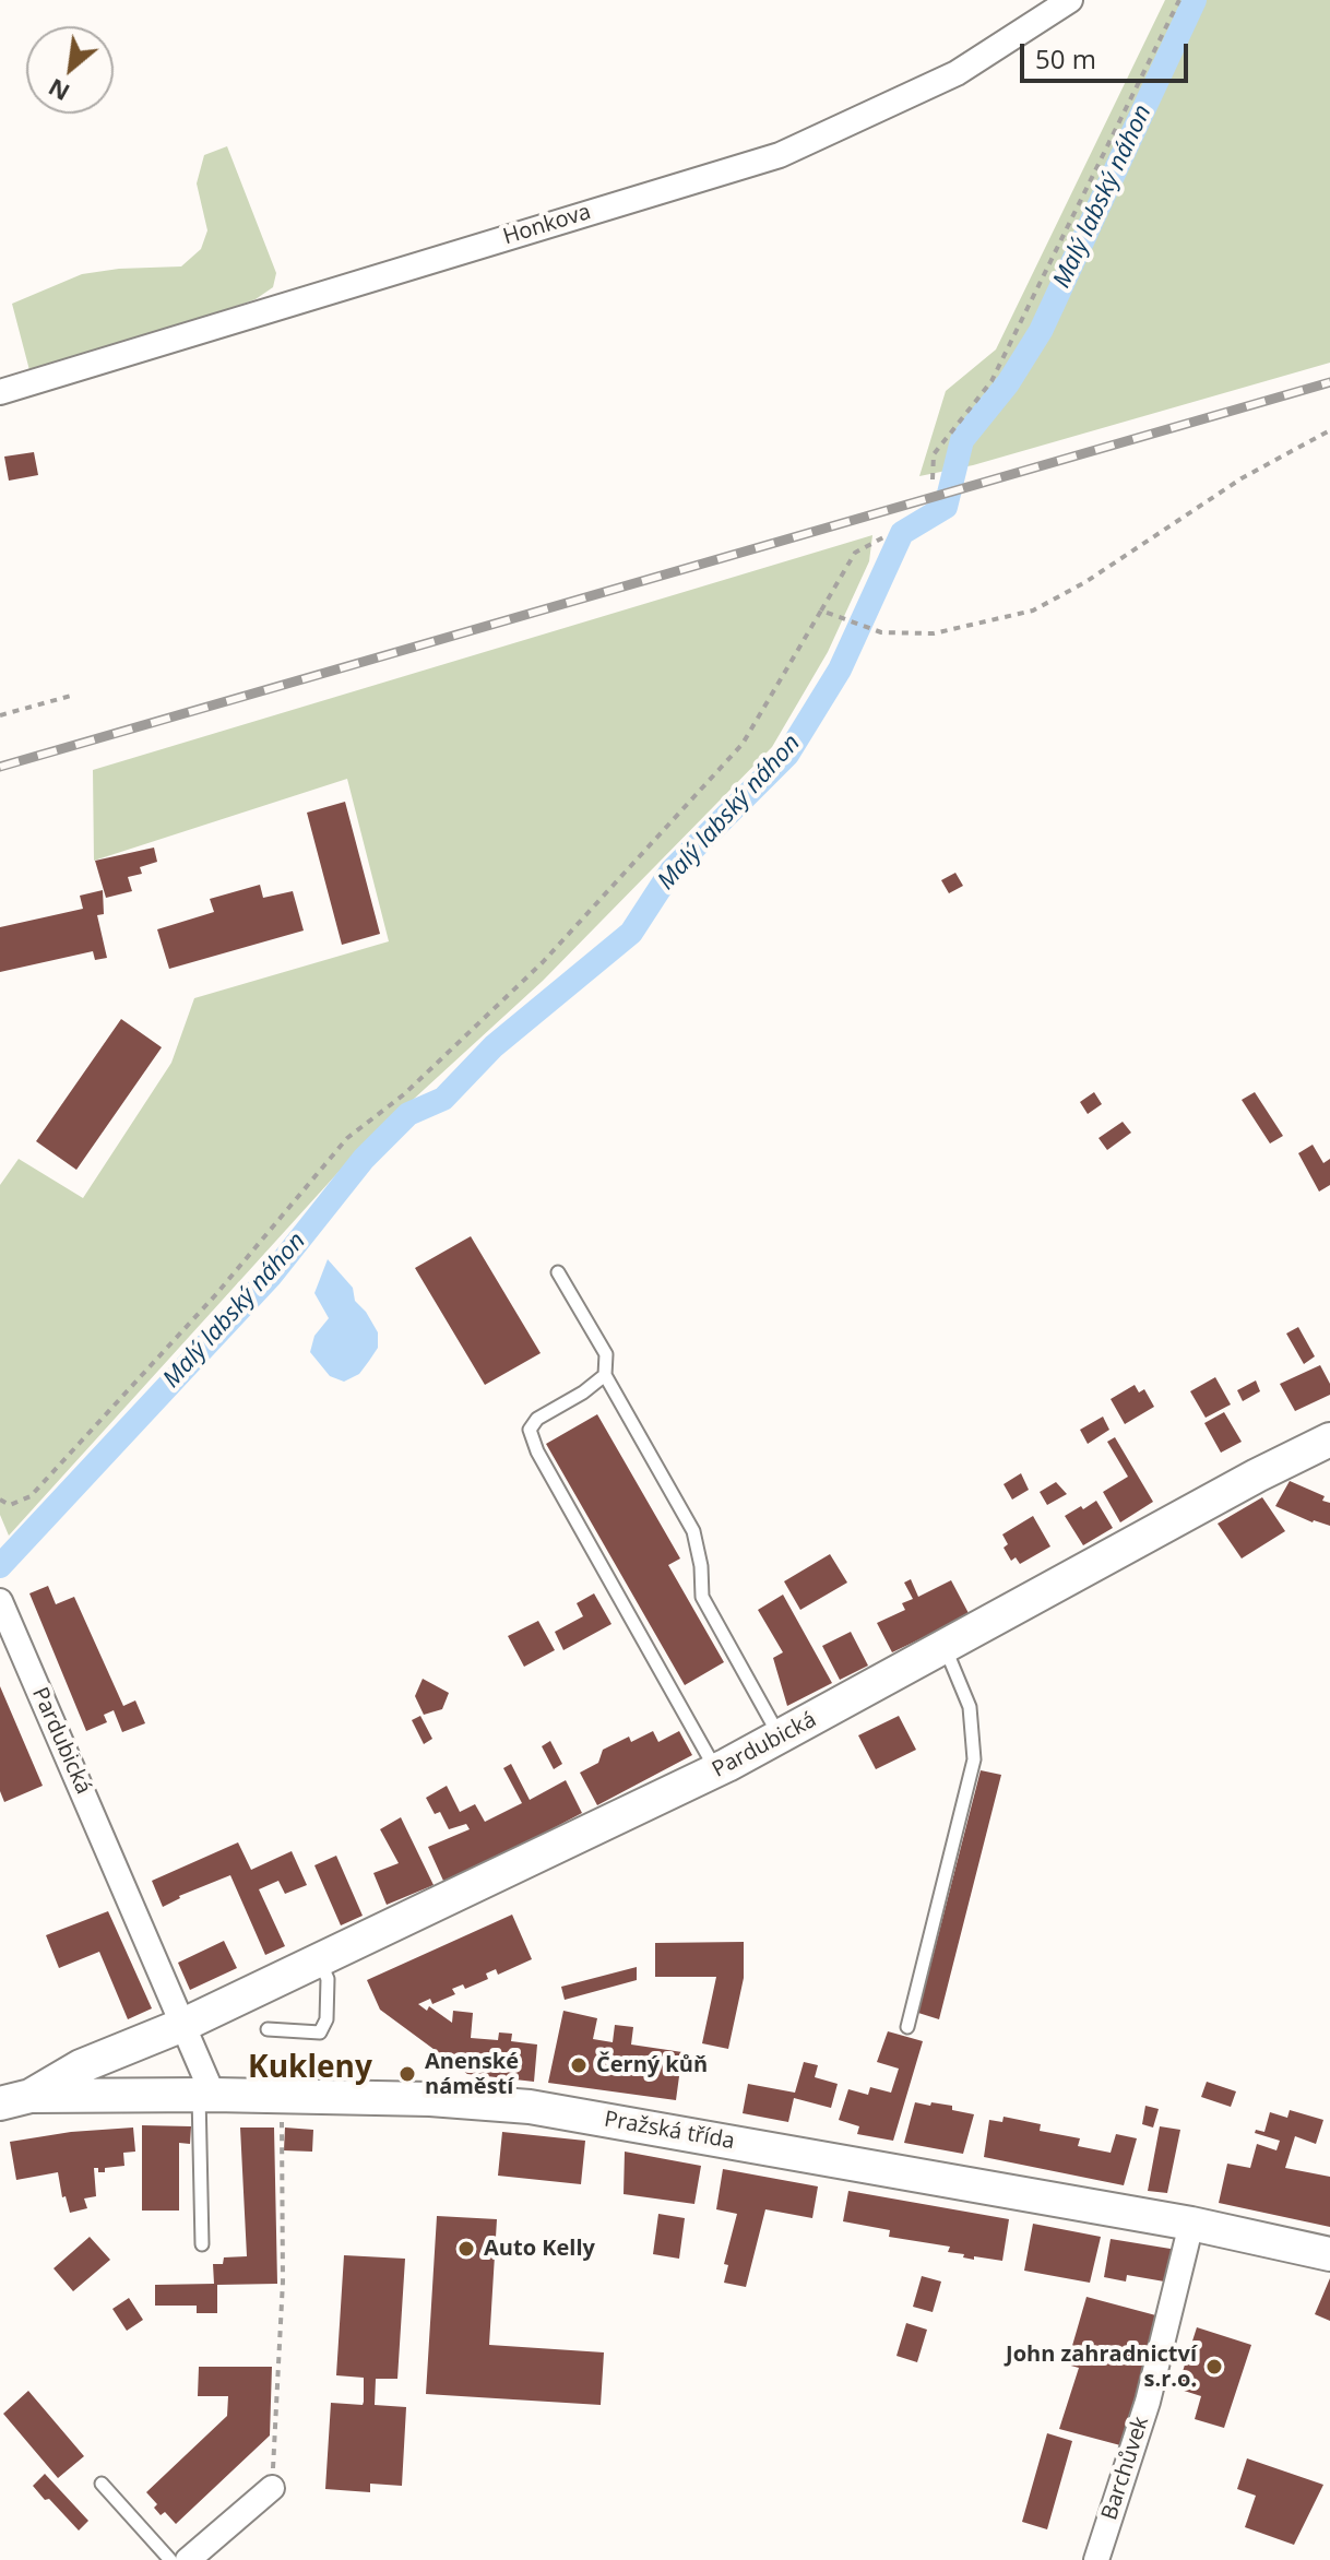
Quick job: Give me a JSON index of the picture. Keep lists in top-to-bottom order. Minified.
{"streets":{"street":["Honkova","Pardubická","Pražská třída","Barchůvek"]},"crossings":[["Pardubická","Pražská třída"],["Pražská třída","Barchůvek"]],"districts":["Kukleny"],"water":["Malý labský náhon"],"places":["Černý kůň","Anenské náměstí","Auto Kelly","John zahradnictví s.r.o."],"scale_bar":"50 m","north":"bottom left"}
